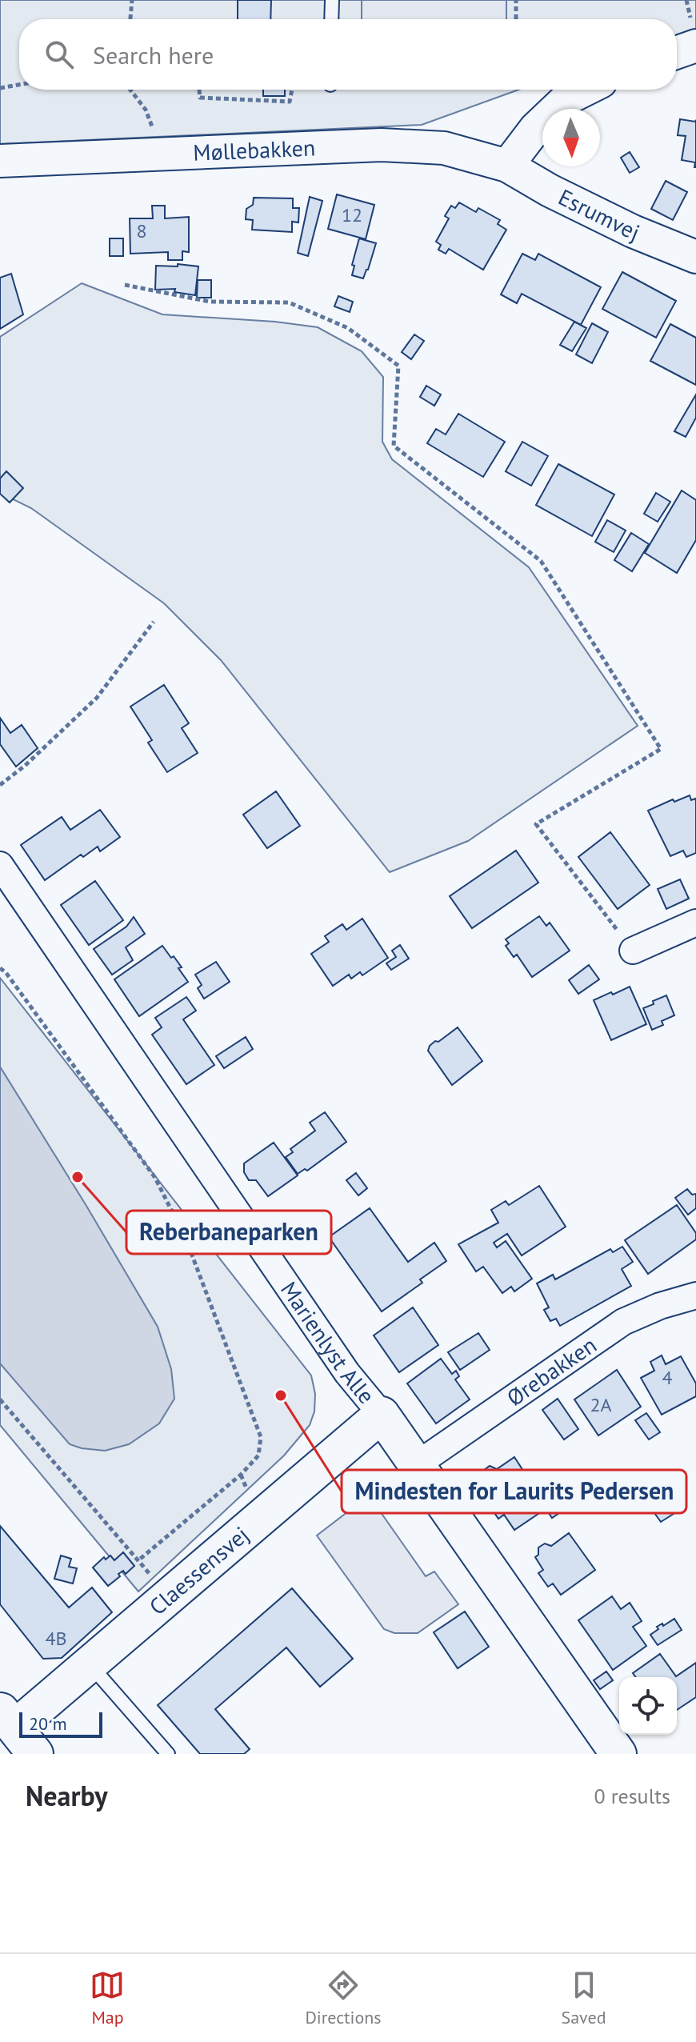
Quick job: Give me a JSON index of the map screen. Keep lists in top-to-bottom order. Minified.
{"streets":{"main road":["Marienlyst Alle","Claessensvej"],"street":["Møllebakken","Esrumvej","Ørebakken"]},"crossings":[["Møllebakken","Esrumvej"],["Marienlyst Alle","Ørebakken"],["Marienlyst Alle","Claessensvej"]],"places":["Reberbaneparken","Mindesten for Laurits Pedersen"],"house_numbers":["12","8","4","2A","4B"],"scale_bar":"20 m","north":"bottom","page":{"search":"Search here","scale":"20 m","heading":["Nearby","0 results"],"nav":["Map","Directions","Saved"]}}
